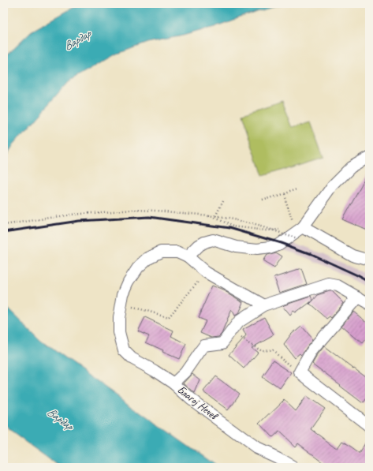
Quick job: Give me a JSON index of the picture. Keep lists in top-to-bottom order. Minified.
{"streets":{"street":["Благој Нечев"]},"water":["Вардар"]}
